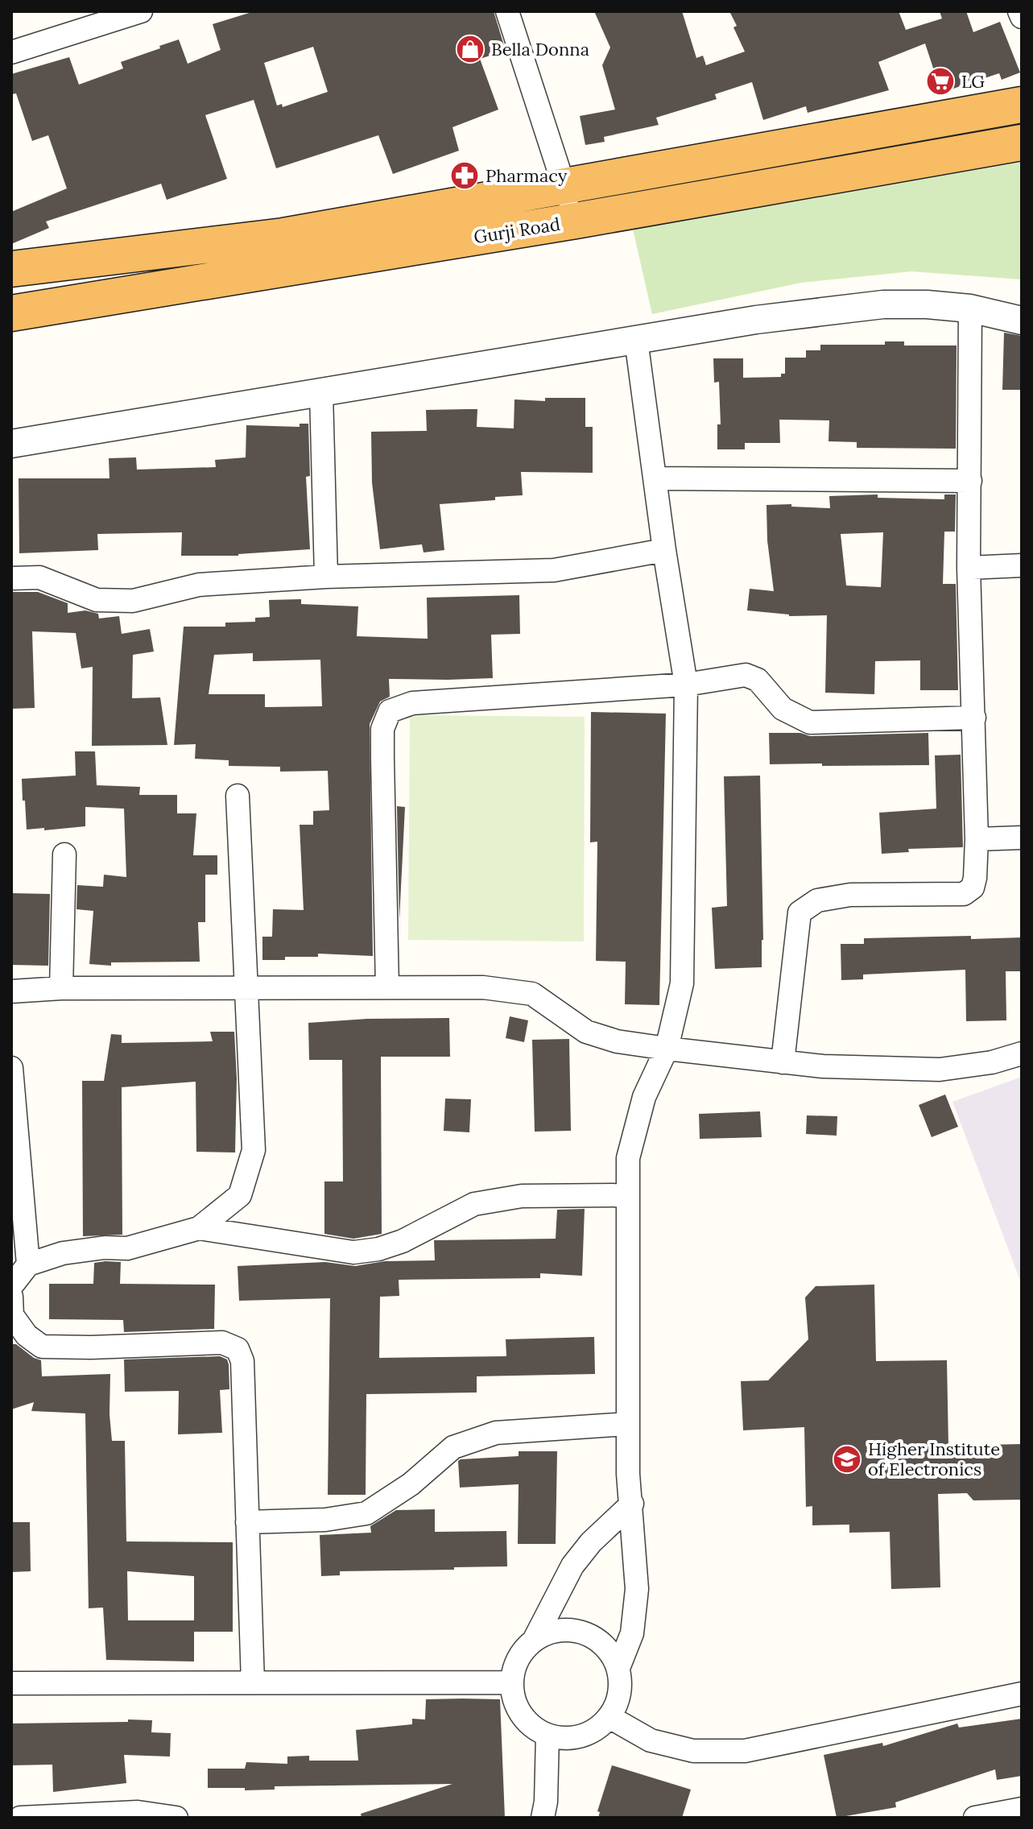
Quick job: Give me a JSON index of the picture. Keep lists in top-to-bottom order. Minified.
{"streets":{"highway":["Gurji Road"]},"places":{"shop":["Bella Donna"],"supermarket":["LG"],"pharmacy":["Pharmacy"],"school or university":["Higher Institute of Electronics"]}}
